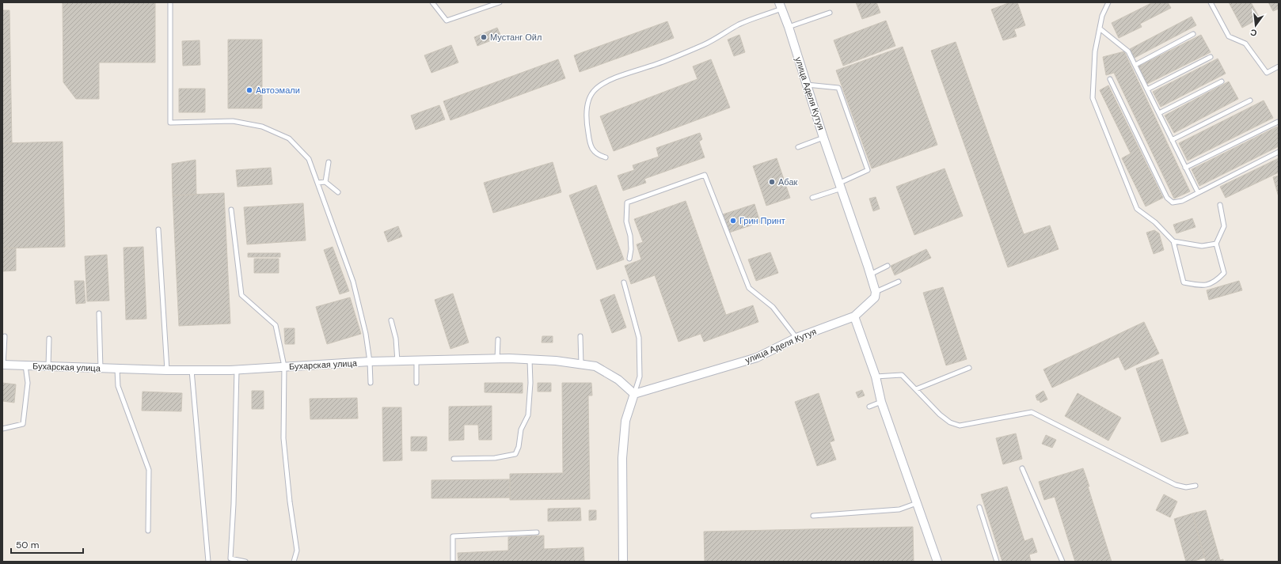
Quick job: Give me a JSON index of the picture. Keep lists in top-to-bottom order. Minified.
{"streets":{"street":["улица Аделя Кутуя","Бухарская улица"]},"crossings":[["улица Аделя Кутуя","Бухарская улица"]],"places":["Мустанг Ойл","Автоэмали","Абак","Грин Принт"],"scale_bar":"50 m","north":"bottom"}
